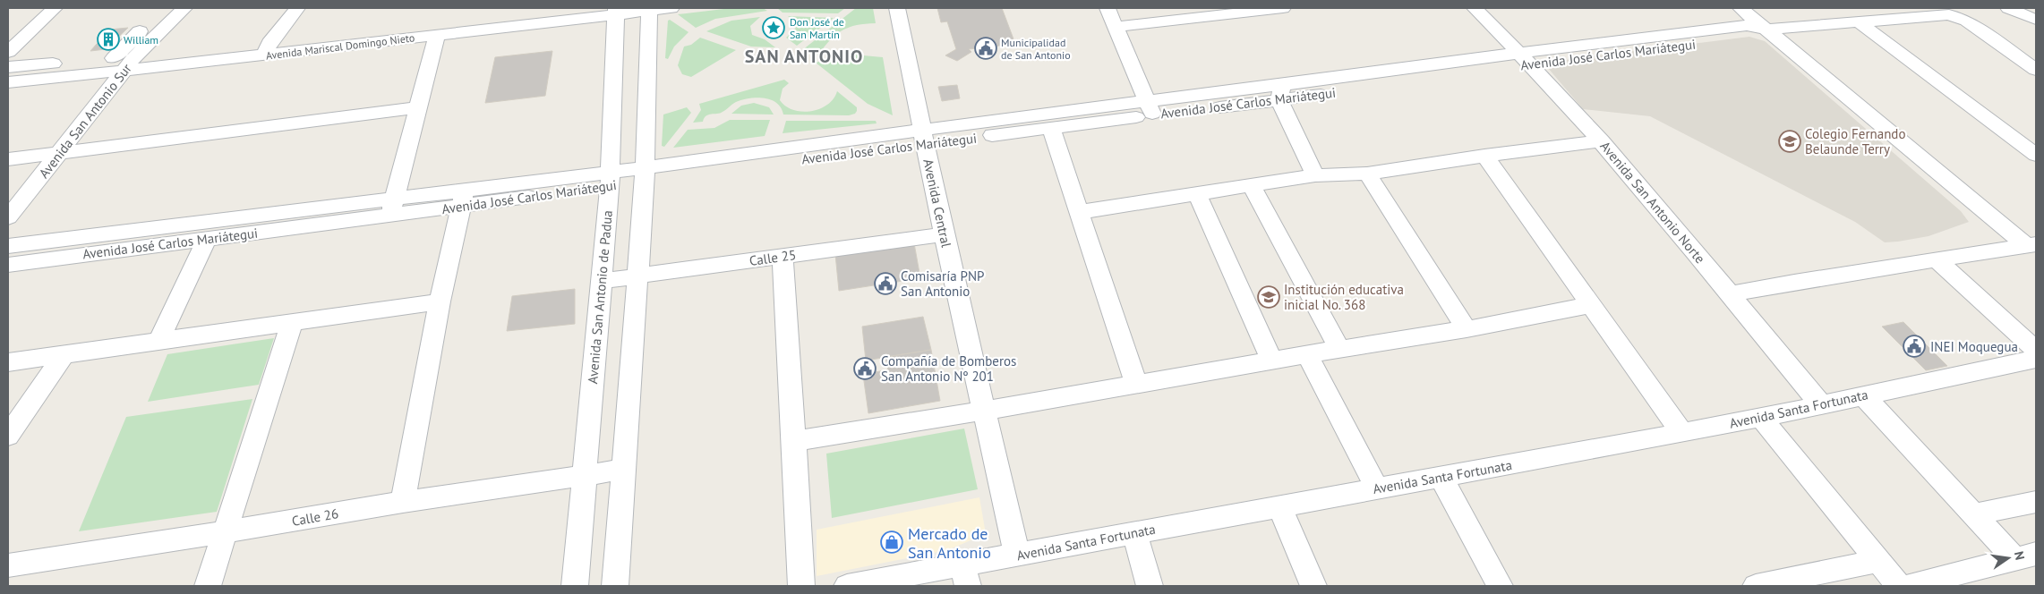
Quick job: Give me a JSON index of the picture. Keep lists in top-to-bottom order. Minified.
{"streets":{"street":["Avenida Mariscal Domingo Nieto","Avenida José Carlos Mariátegui","Avenida San Antonio Sur","Avenida San Antonio Norte","Avenida Central","Calle 25","Avenida San Antonio de Padua","Avenida Santa Fortunata","Calle 26"]},"crossings":[["Avenida Mariscal Domingo Nieto","Avenida San Antonio Sur"],["Avenida Mariscal Domingo Nieto","Avenida San Antonio de Padua"],["Avenida José Carlos Mariátegui","Avenida San Antonio Norte"],["Avenida José Carlos Mariátegui","Avenida Central"],["Avenida José Carlos Mariátegui","Avenida San Antonio de Padua"],["Avenida San Antonio Norte","Avenida Santa Fortunata"],["Avenida Central","Calle 25"],["Avenida Central","Avenida Santa Fortunata"],["Calle 25","Avenida San Antonio de Padua"],["Avenida San Antonio de Padua","Calle 26"]],"districts":["SAN ANTONIO"],"places":{"place":["Don José de San Martín"],"building":["William"],"public building":["Municipalidad de San Antonio","Comisaría PNP San Antonio","INEI Moquegua","Compañía de Bomberos San Antonio Nº 201"],"school or university":["Colegio Fernando Belaunde Terry","Institución educativa inicial No. 368"],"shop":["Mercado de San Antonio"]},"north":"right"}
